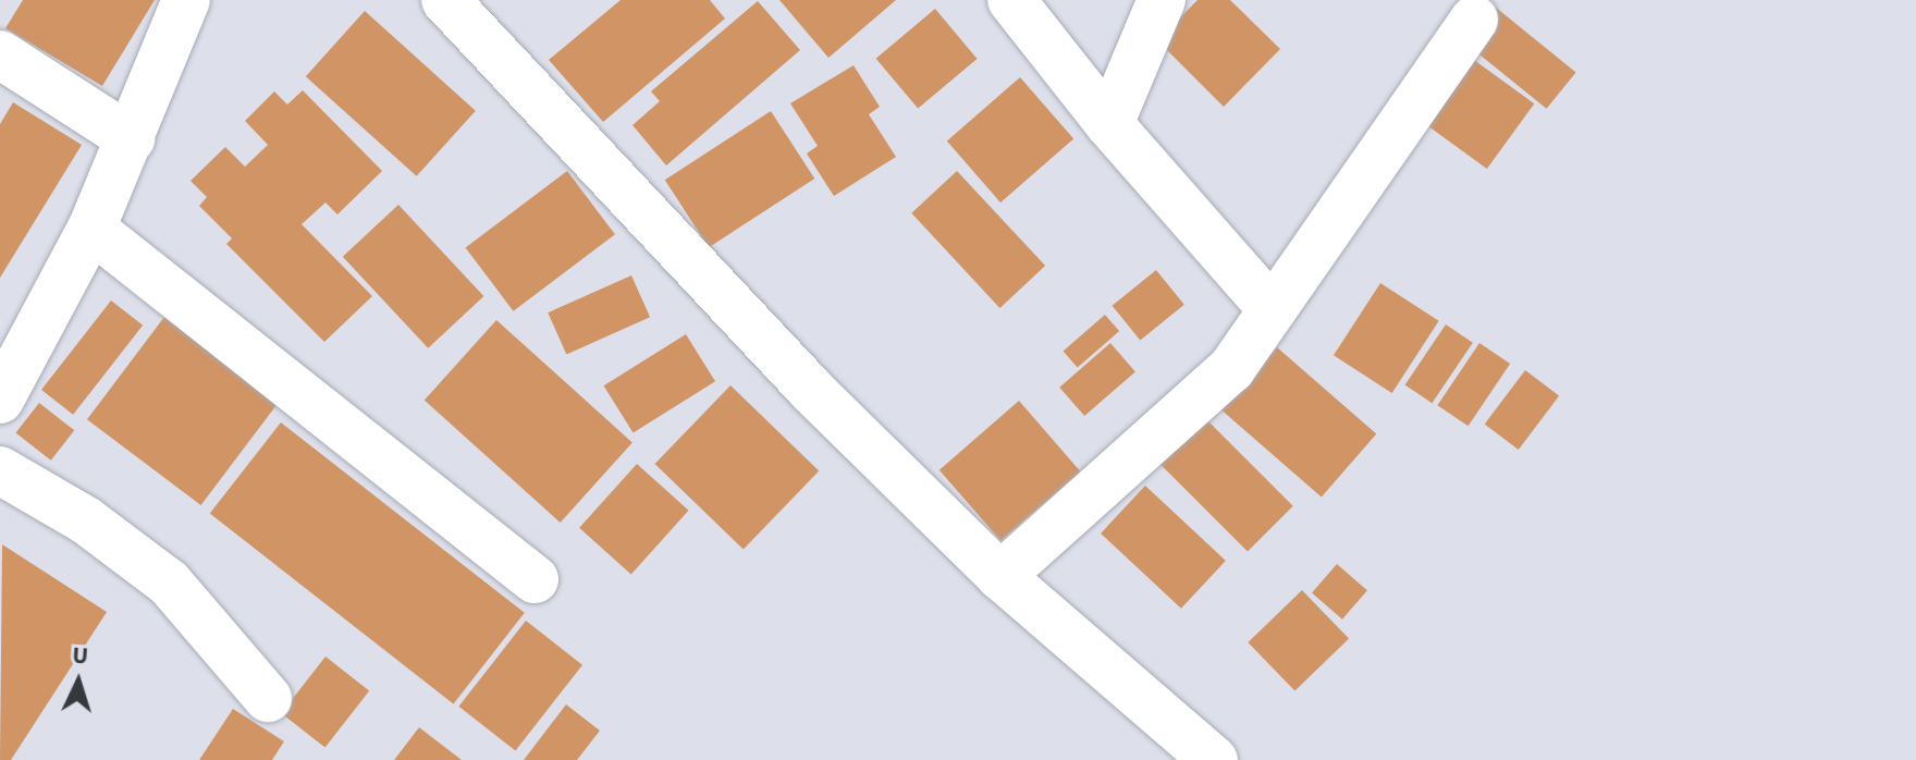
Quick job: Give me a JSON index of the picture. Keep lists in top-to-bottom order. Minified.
{"north":"top"}
